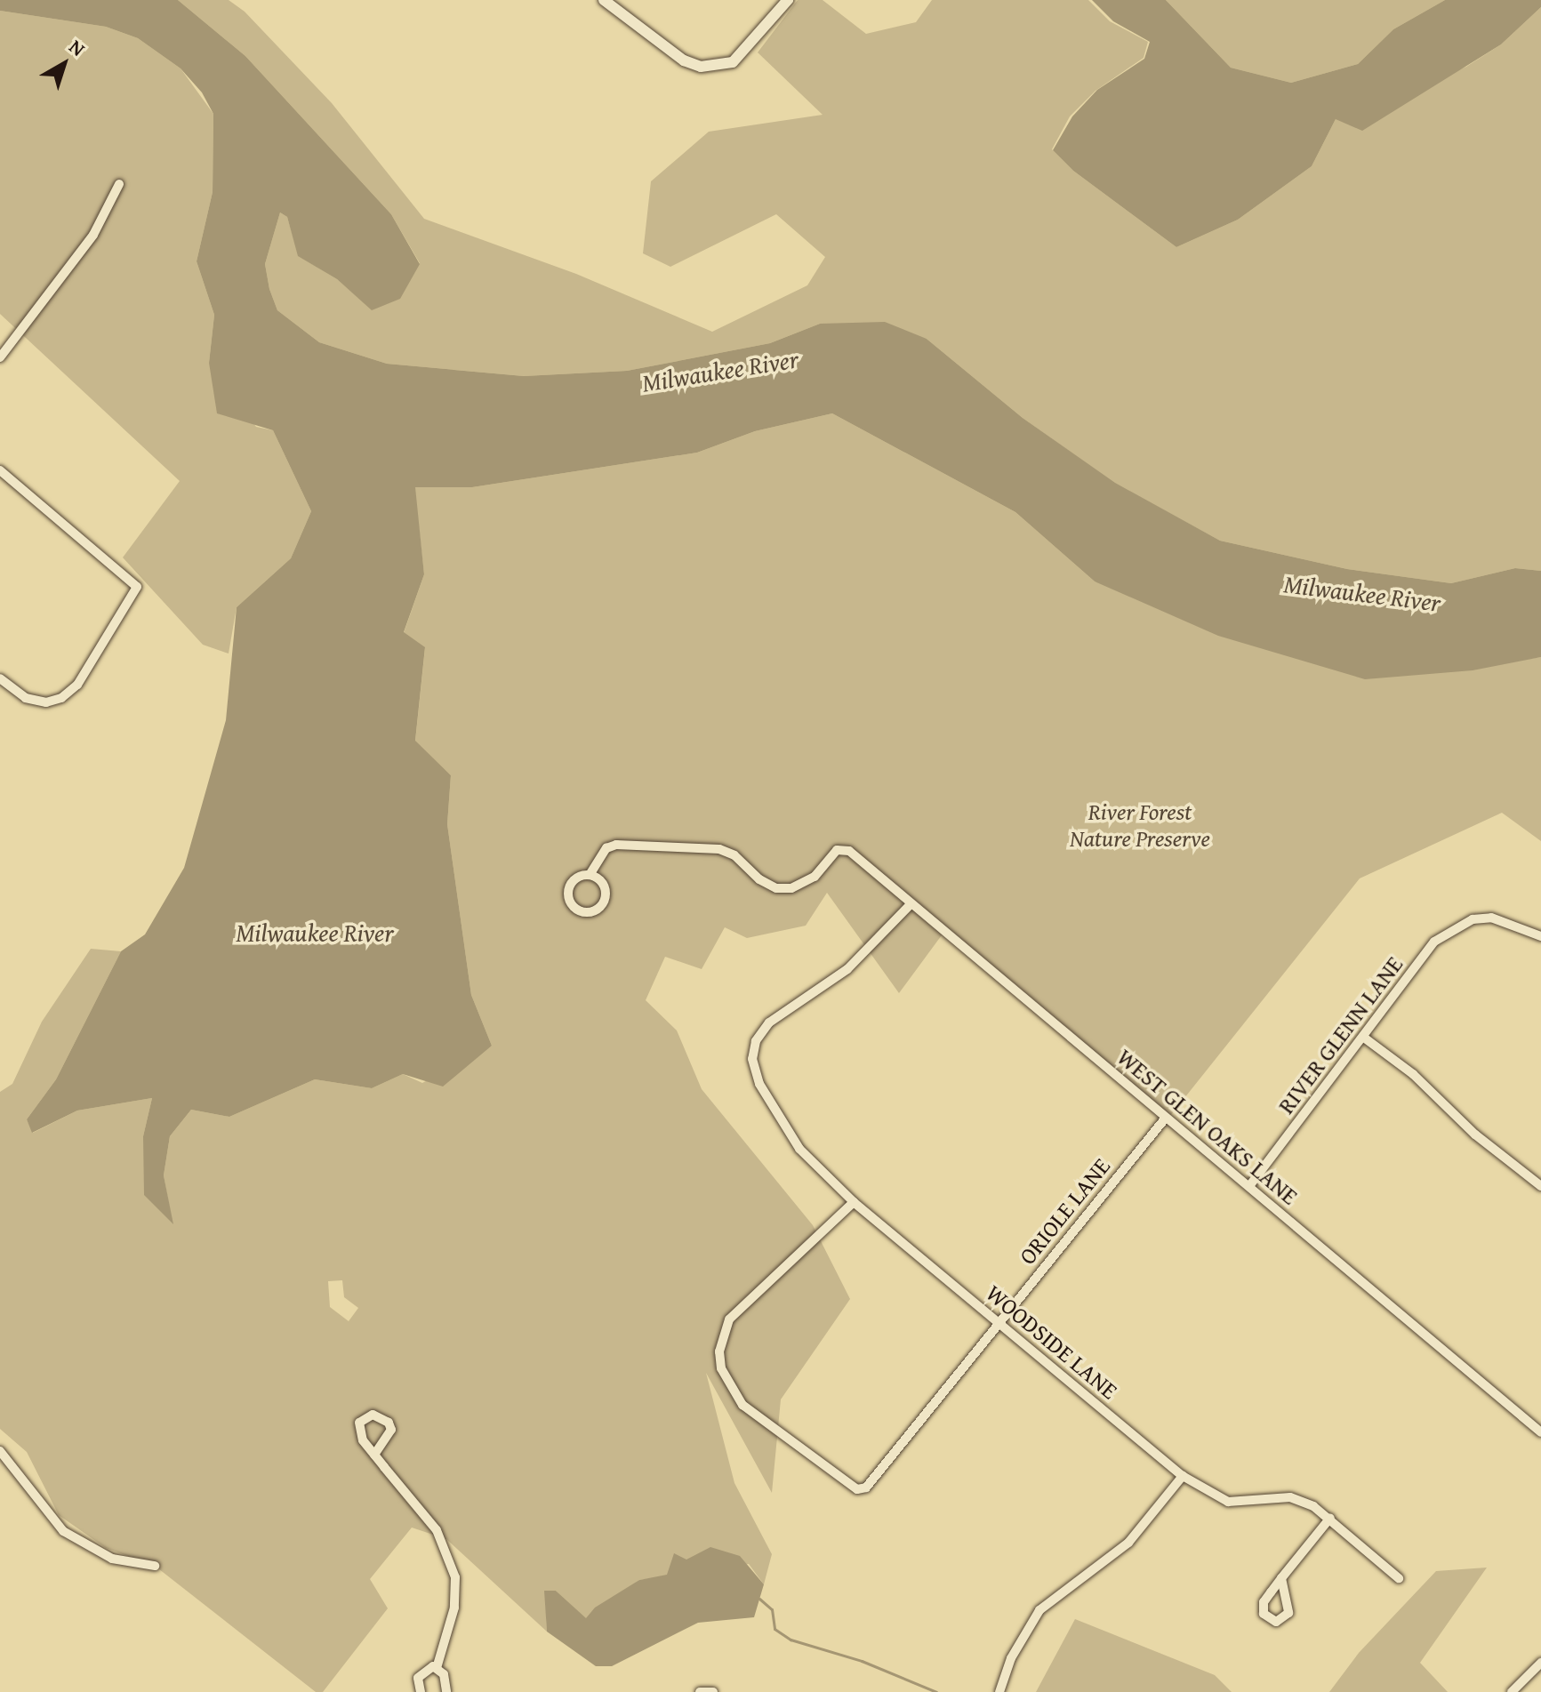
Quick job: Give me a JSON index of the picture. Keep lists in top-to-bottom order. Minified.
{"streets":{"street":["RIVER GLENN LANE","WEST GLEN OAKS LANE","ORIOLE LANE","WOODSIDE LANE"]},"crossings":[["RIVER GLENN LANE","WEST GLEN OAKS LANE"],["WEST GLEN OAKS LANE","ORIOLE LANE"],["WEST GLEN OAKS LANE","WOODSIDE LANE"],["ORIOLE LANE","WOODSIDE LANE"]],"water":["Milwaukee River"],"parks":["River Forest Nature Preserve"],"north":"top right"}
